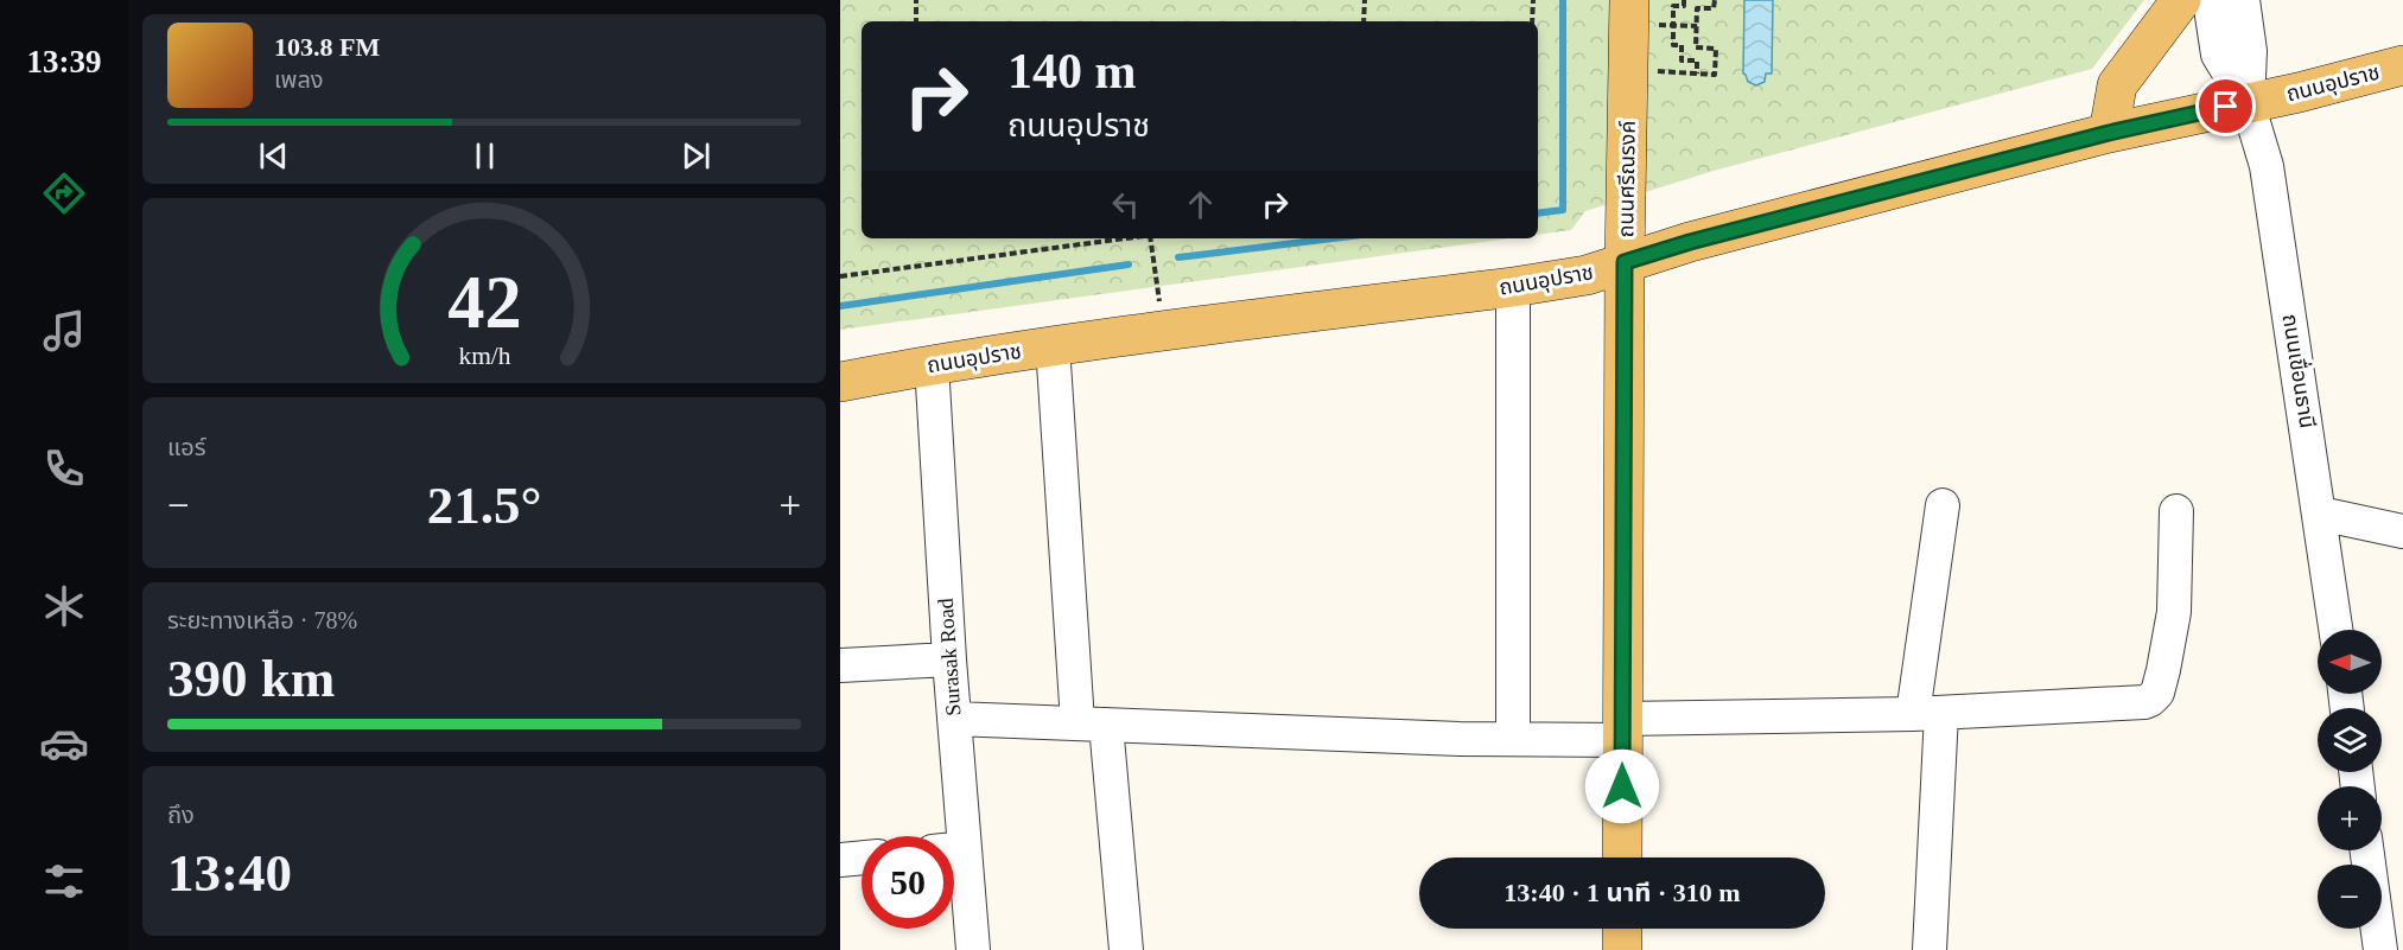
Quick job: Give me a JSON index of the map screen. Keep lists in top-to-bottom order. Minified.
{"streets":{"main road":["ถนนอุปราช","ถนนศรีณรงค์"],"street":["ถนนเขื่อนธานี","Surasak Road"]},"crossings":[["ถนนอุปราช","ถนนศรีณรงค์"],["ถนนอุปราช","ถนนเขื่อนธานี"],["ถนนอุปราช","Surasak Road"]],"north":"left","page":{"tabs":"13:39","turn":["140 m","ถนนอุปราช"],"song":["103.8 FM","เพลง"],"tile":["แอร์",["ระยะทางเหลือ · 78%","390 km"],["ถึง","13:40"]],"heat":["−","21.5°","+"],"map_buttons":["+","−"],"limit":"50","trip":"13:40 · 1 นาที · 310 m","gauge":["42","km/h"]}}
